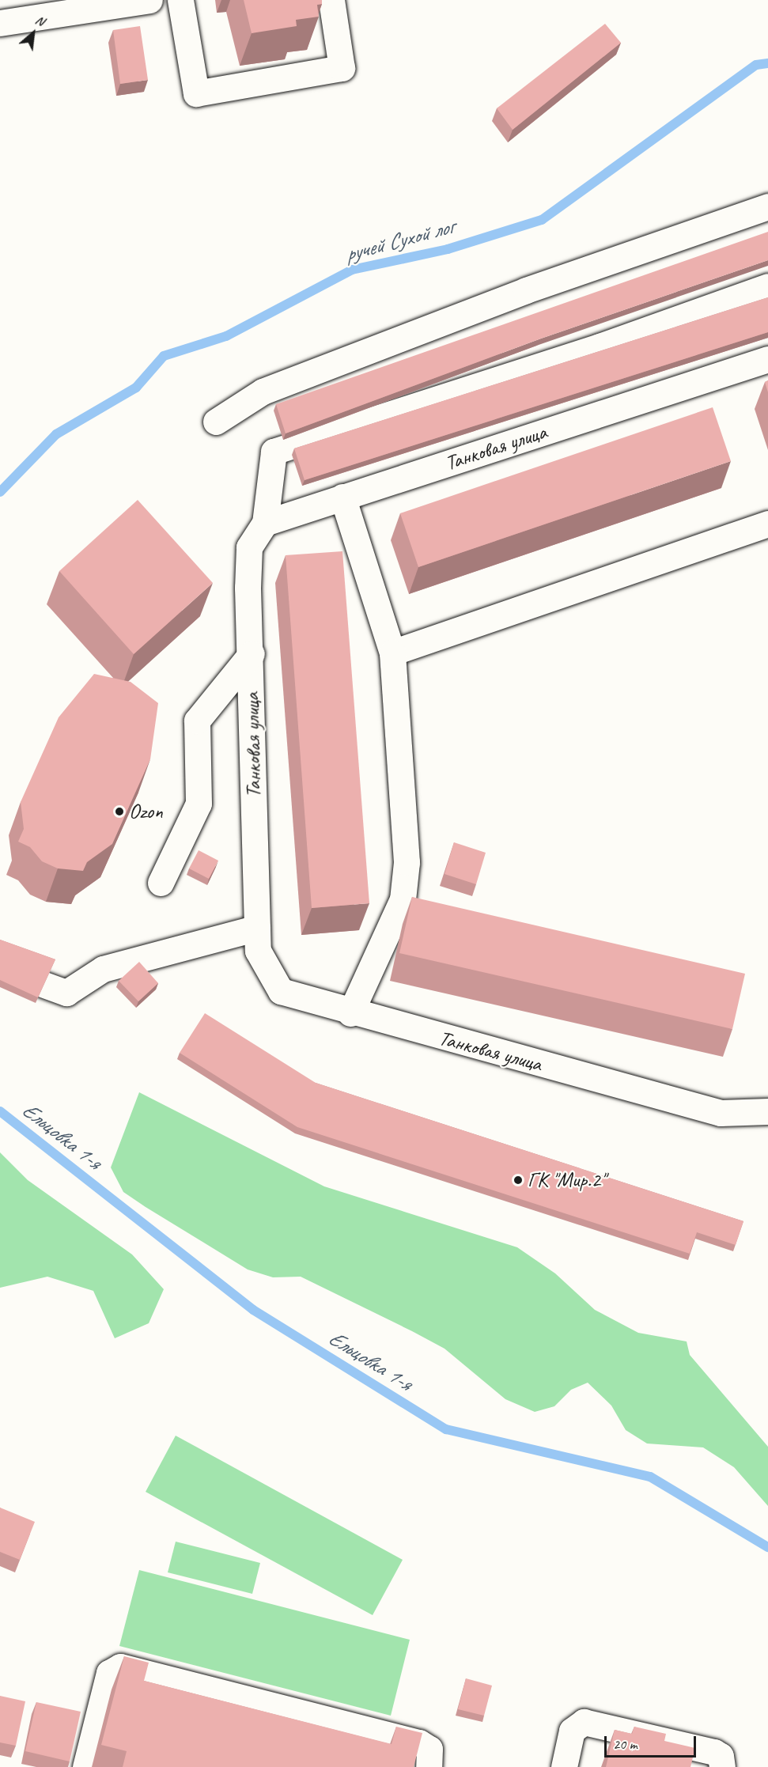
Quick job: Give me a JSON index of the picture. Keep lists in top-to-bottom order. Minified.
{"streets":{"street":["Танковая улица"]},"water":["ручей Сухой лог","Ельцовка 1-я"],"places":["Ozon","ГК \"Мир.2\""],"scale_bar":"20 m","north":"top right"}
